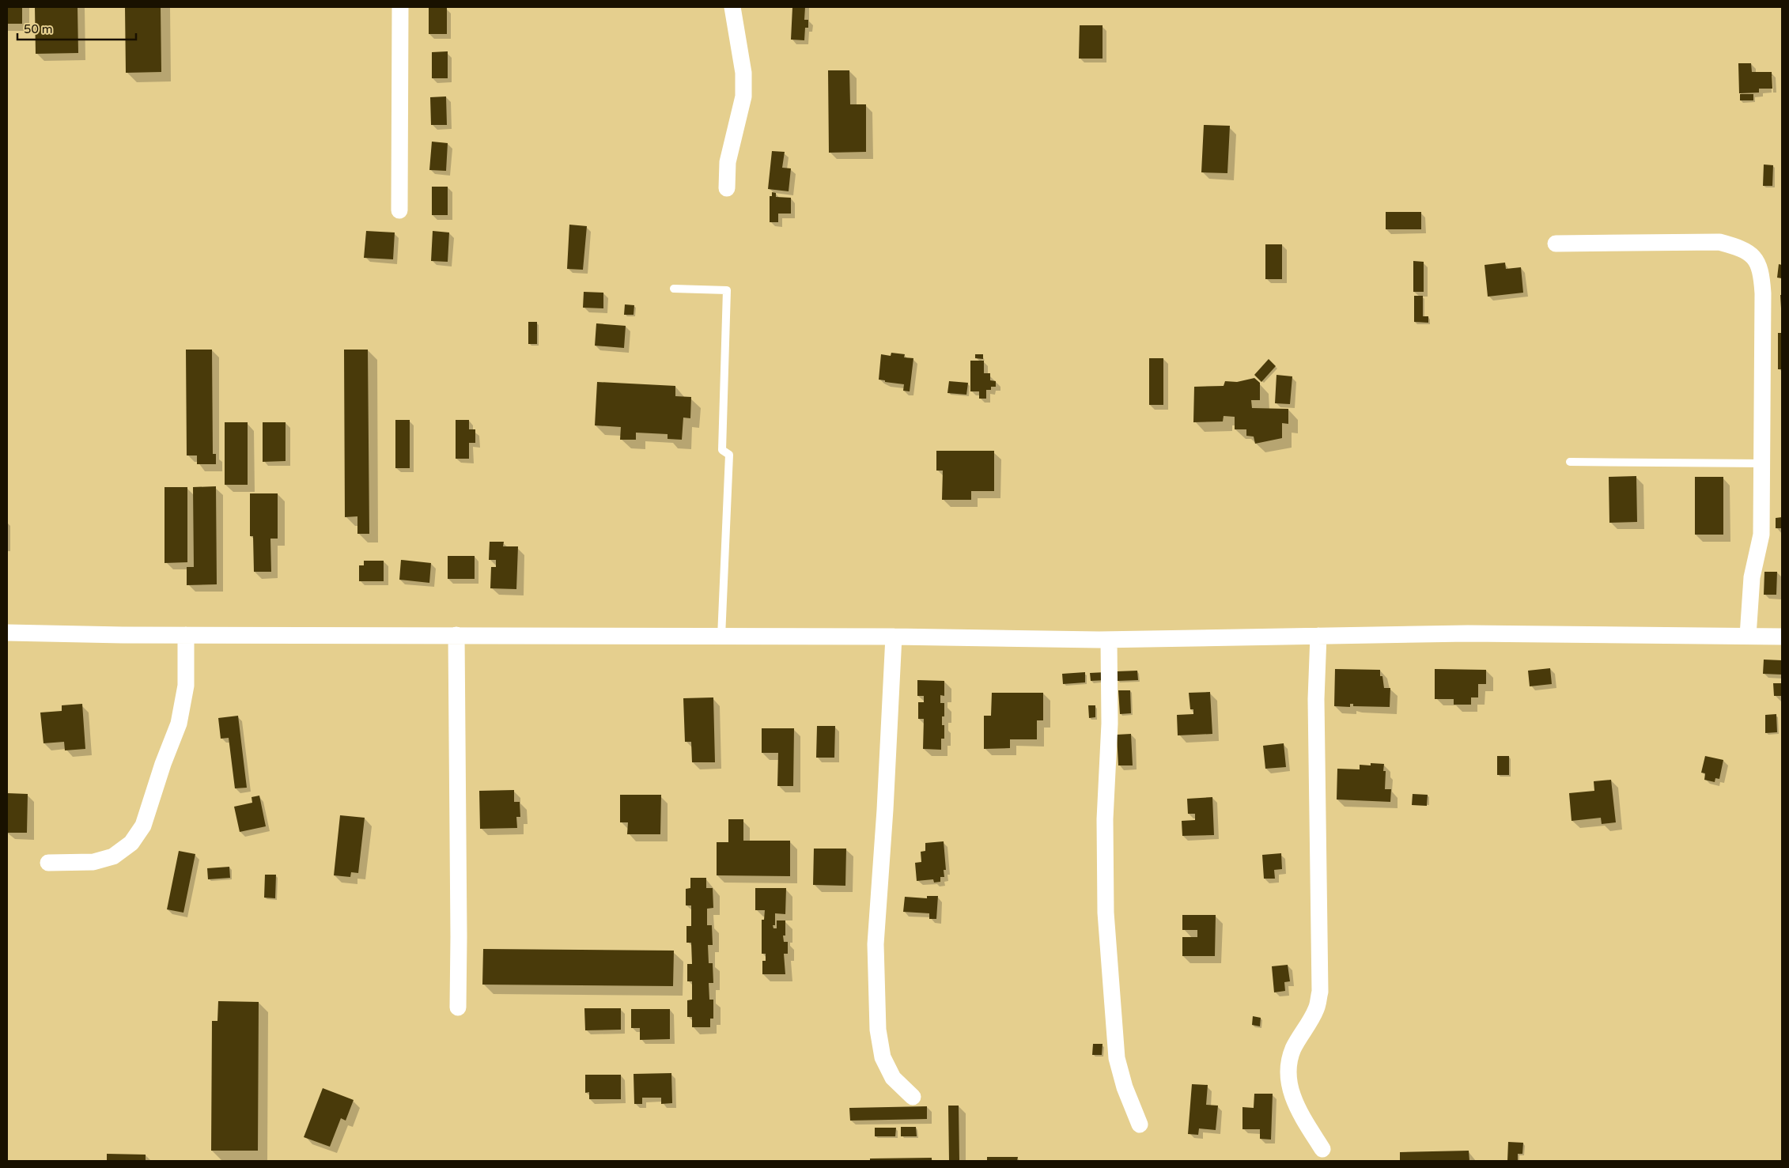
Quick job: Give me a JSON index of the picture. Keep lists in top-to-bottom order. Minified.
{"scale_bar":"50 m"}
